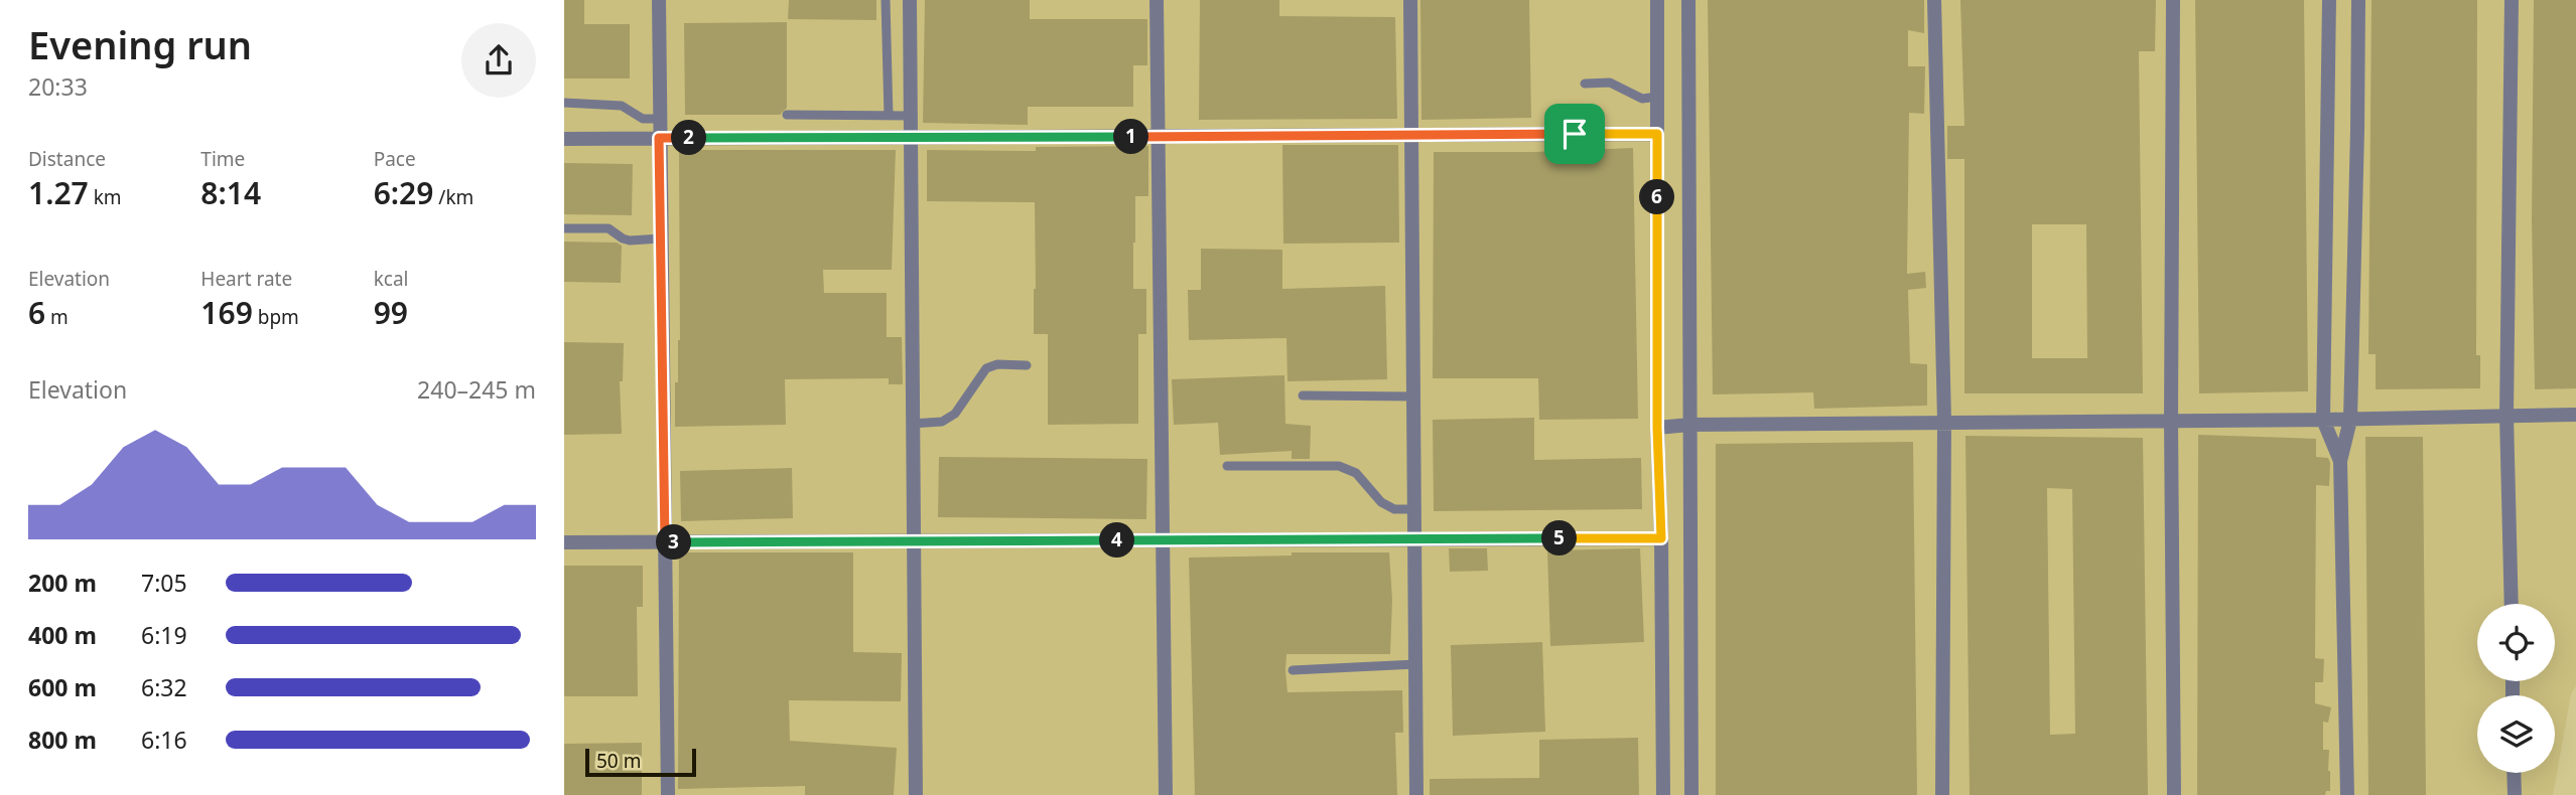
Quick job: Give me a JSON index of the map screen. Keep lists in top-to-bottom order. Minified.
{"scale_bar":"50 m","page":{"heading":["Evening run","20:33"],"pins":["1","2","6","5","4","3"],"stats":[["Distance","1.27 km"],["Time","8:14"],["Pace","6:29 /km"],["Elevation","6 m"],["Heart rate","169 bpm"],["kcal","99"]],"chart":["Elevation","240–245 m"],"list":[{"name":"200 m","note":"7:05"},{"name":"400 m","note":"6:19"},{"name":"600 m","note":"6:32"},{"name":"800 m","note":"6:16"}],"scale":"50 m"}}
